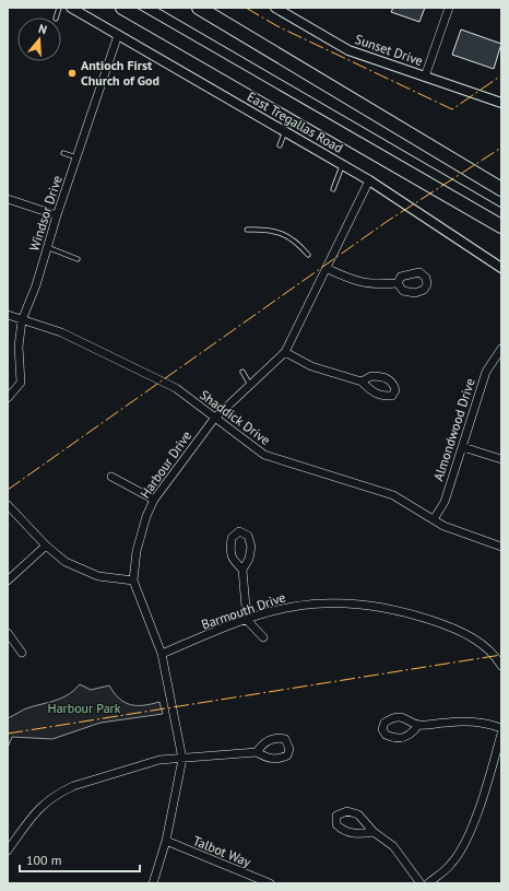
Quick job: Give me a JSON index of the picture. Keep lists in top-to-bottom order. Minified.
{"streets":{"street":["Sunset Drive","East Tregallas Road","Windsor Drive","Shaddick Drive","Almondwood Drive","Harbour Drive","Barmouth Drive","Talbot Way"]},"crossings":[["East Tregallas Road","Windsor Drive"],["East Tregallas Road","Harbour Drive"],["Windsor Drive","Shaddick Drive"],["Shaddick Drive","Almondwood Drive"],["Shaddick Drive","Harbour Drive"],["Harbour Drive","Barmouth Drive"],["Harbour Drive","Talbot Way"]],"parks":["Harbour Park"],"places":["Antioch First Church of God"],"scale_bar":"100 m","north":"top"}
